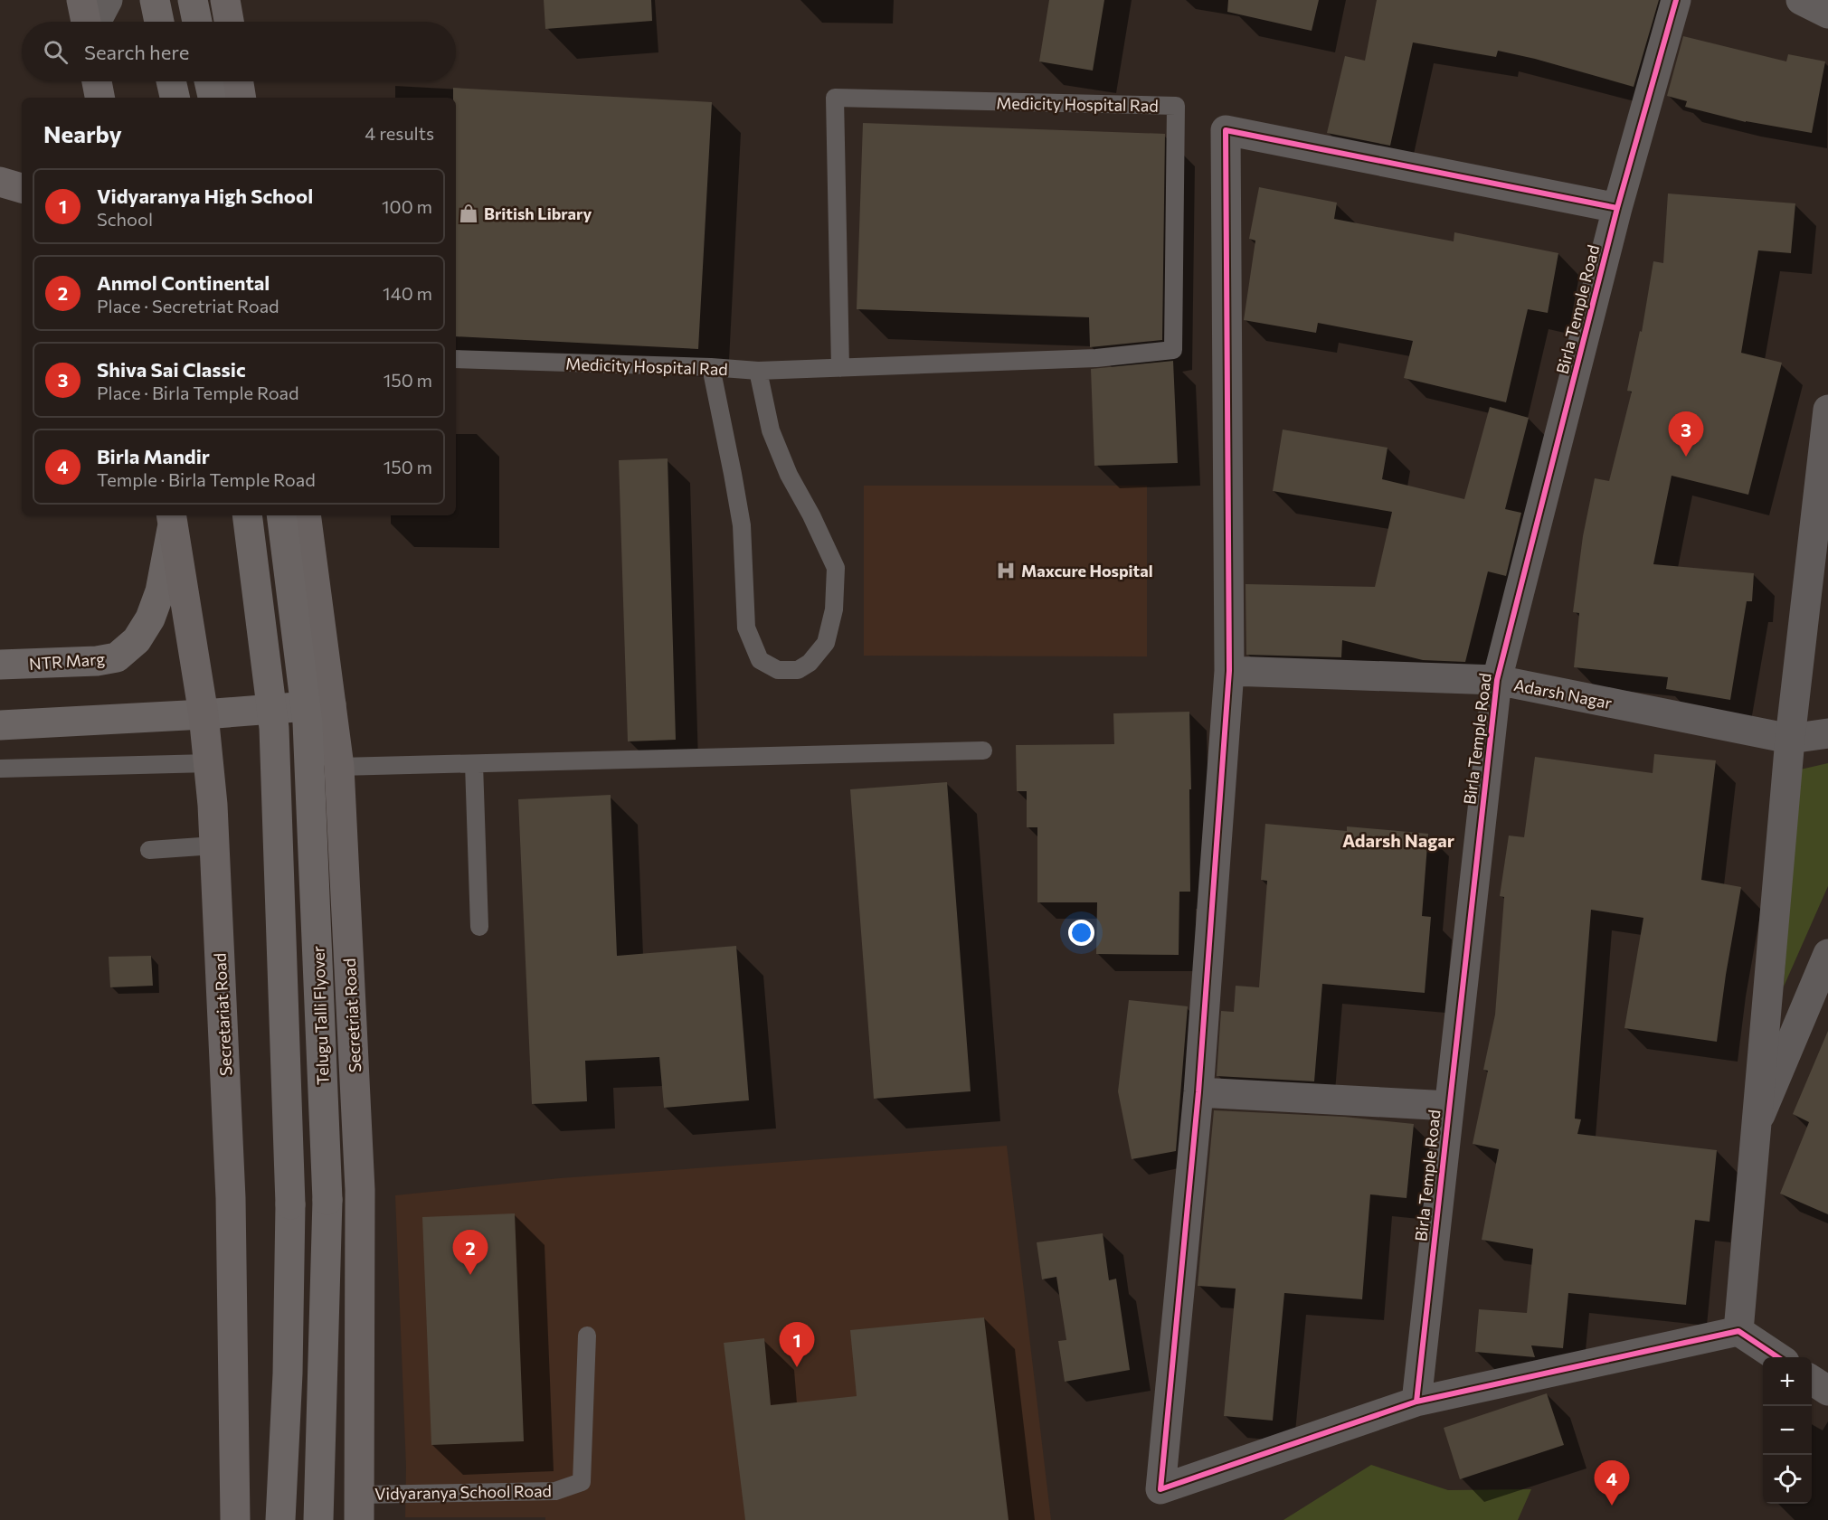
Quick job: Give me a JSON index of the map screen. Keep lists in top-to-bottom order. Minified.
{"streets":{"highway":["Secretariat Road","Secretriat Road"],"main road":["NTR Marg","Telugu Talli Flyover"],"street":["Birla Temple Road","Adarsh Nagar"],"lane":["Medicity Hospital Rad","Vidyaranya School Road"]},"crossings":[["Birla Temple Road","Adarsh Nagar"],["NTR Marg","Secretariat Road"],["Secretriat Road","Vidyaranya School Road"]],"districts":["Adarsh Nagar"],"places":{"shop":["British Library"],"hospital":["Maxcure Hospital"]},"page":{"search":"Search here","heading":["Nearby","4 results"],"list":[{"mark":"1","name":"Vidyaranya High School","note":"School","value":"100 m"},{"mark":"2","name":"Anmol Continental","note":"Place · Secretriat Road","value":"140 m"},{"mark":"3","name":"Shiva Sai Classic","note":"Place · Birla Temple Road","value":"150 m"},{"mark":"4","name":"Birla Mandir","note":"Temple · Birla Temple Road","value":"150 m"}],"pins":["3","2","1","4"],"map_buttons":["+","−"]}}
